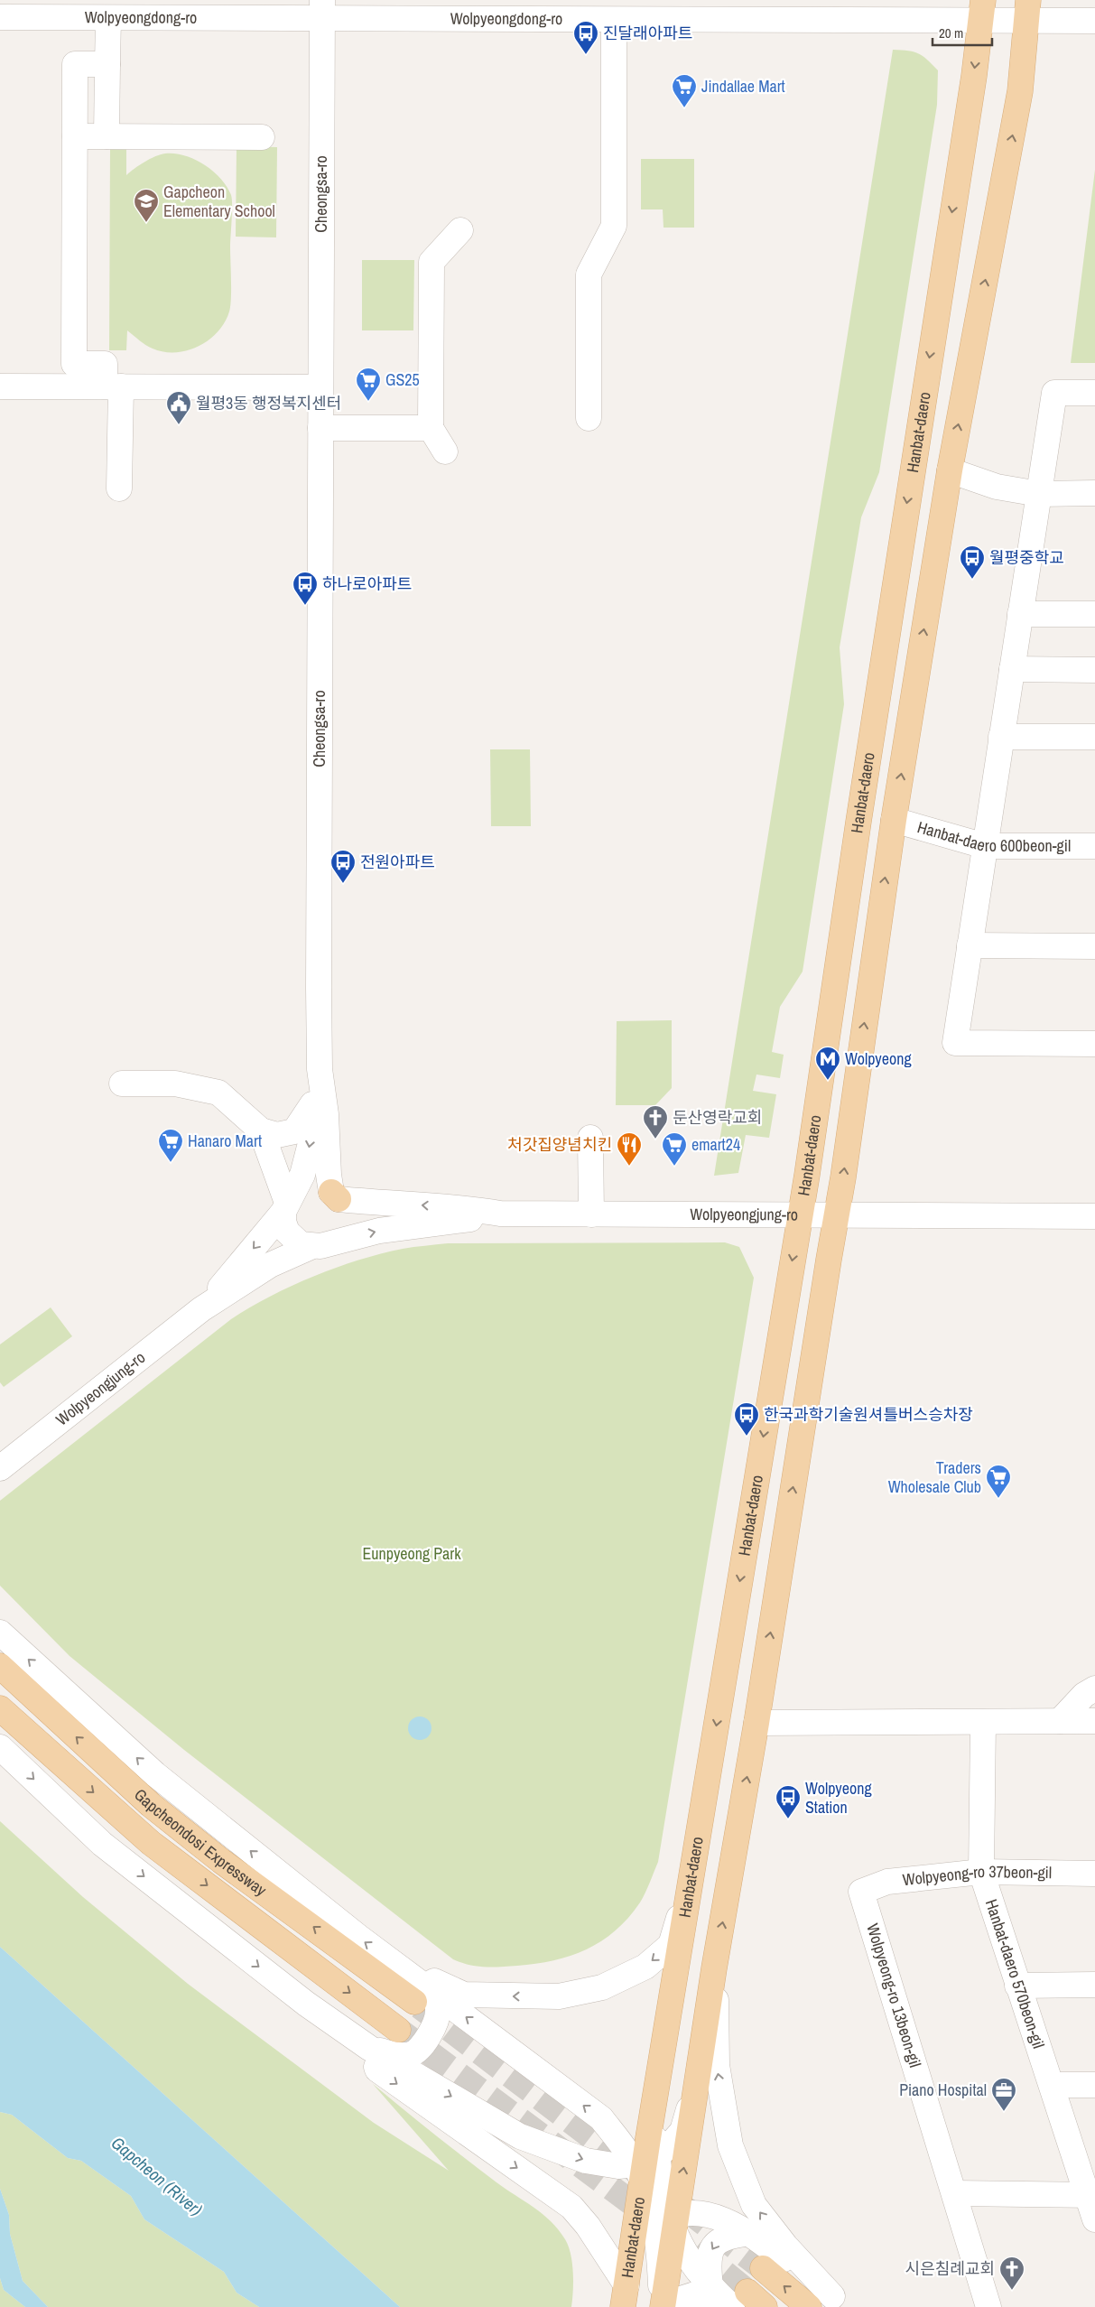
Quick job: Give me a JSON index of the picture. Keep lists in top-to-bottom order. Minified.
{"streets":{"main road":["Hanbat-daero","Gapcheondosi Expressway"],"street":["Wolpyeongdong-ro","Cheongsa-ro","Hanbat-daero 600beon-gil","Wolpyeongjung-ro","Wolpyeong-ro 37beon-gil","Hanbat-daero 570beon-gil","Wolpyeong-ro 13beon-gil"]},"crossings":[["Wolpyeongdong-ro","Cheongsa-ro"],["Wolpyeongdong-ro","Hanbat-daero"],["Hanbat-daero","Wolpyeongjung-ro"],["Wolpyeong-ro 37beon-gil","Hanbat-daero 570beon-gil"],["Wolpyeong-ro 37beon-gil","Wolpyeong-ro 13beon-gil"]],"water":["Gapcheon (River)"],"parks":["Eunpyeong Park"],"places":{"bus stop":["진달래아파트","월평중학교","하나로아파트","전원아파트","한국과학기술원셔틀버스승차장","Wolpyeong Station"],"supermarket":["Jindallae Mart","GS25","Hanaro Mart","emart24","Traders Wholesale Club"],"school or university":["Gapcheon Elementary School"],"public building":["월평3동 행정복지센터"],"metro station":["Wolpyeong"],"church":["둔산영락교회","시은침례교회"],"restaurant":["처갓집양념치킨"],"office":["Piano Hospital"]},"scale_bar":"20 m"}
